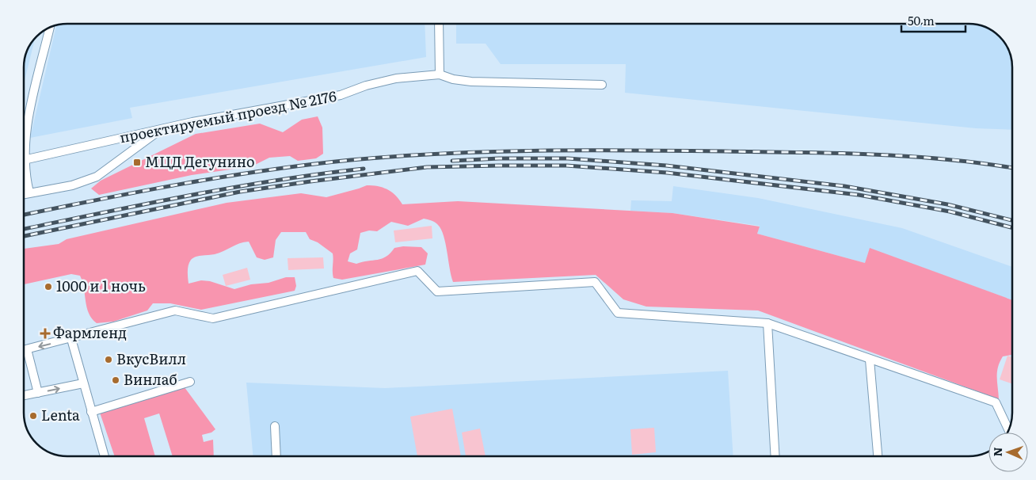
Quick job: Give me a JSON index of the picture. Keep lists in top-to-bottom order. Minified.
{"streets":{"street":["проектируемый проезд № 2176"]},"places":{"transit":["МЦД Дегунино"],"other":["1000 и 1 ночь","ВкусВилл","Винлаб","Lenta"],"health":["Фармленд"]},"scale_bar":"50 m","north":"left"}
